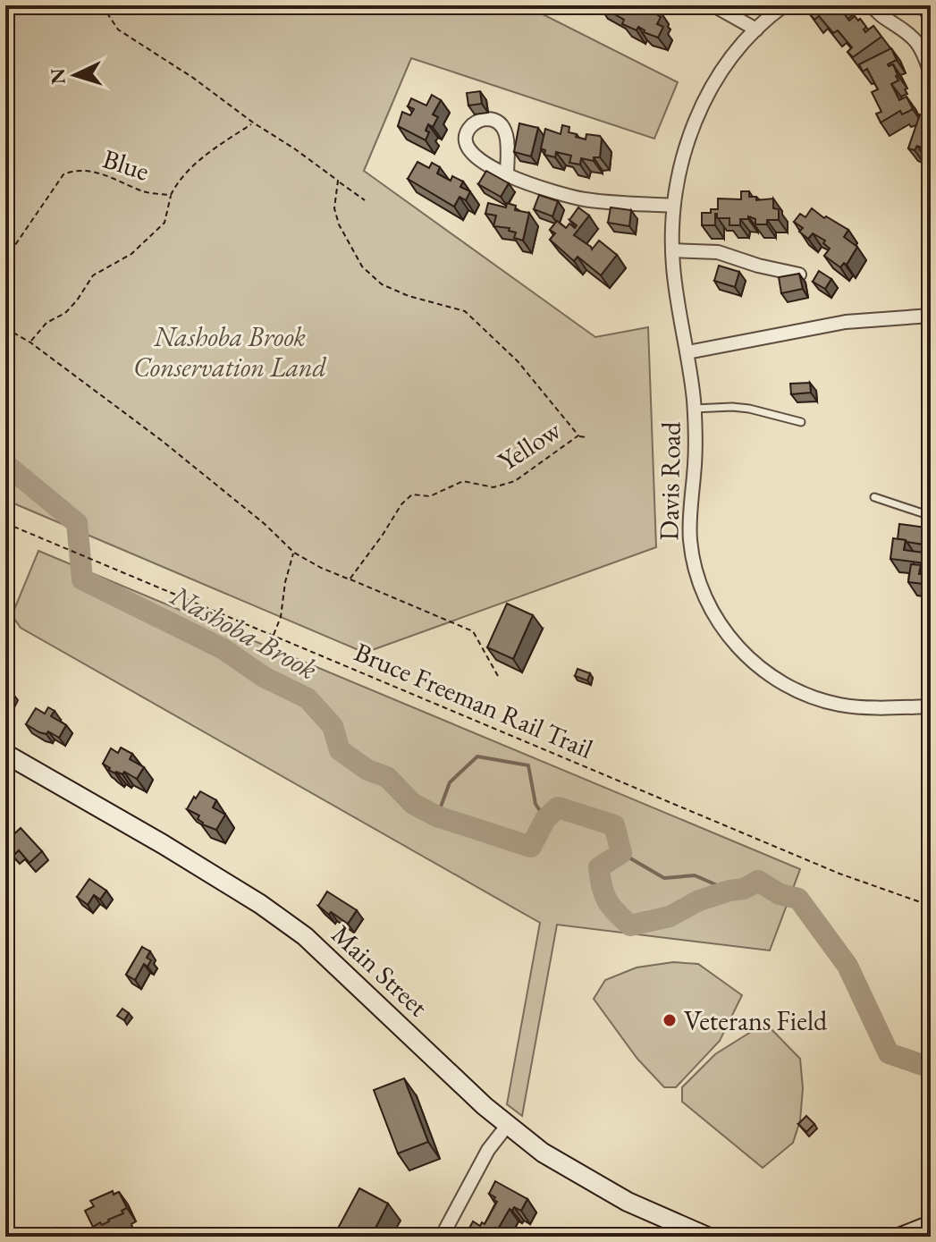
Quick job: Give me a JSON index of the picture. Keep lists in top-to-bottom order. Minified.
{"streets":{"main road":["Main Street"],"street":["Davis Road"],"path":["Blue","Yellow","Bruce Freeman Rail Trail"]},"water":["Nashoba Brook"],"parks":["Nashoba Brook Conservation Land"],"places":["Veterans Field"],"north":"left"}
